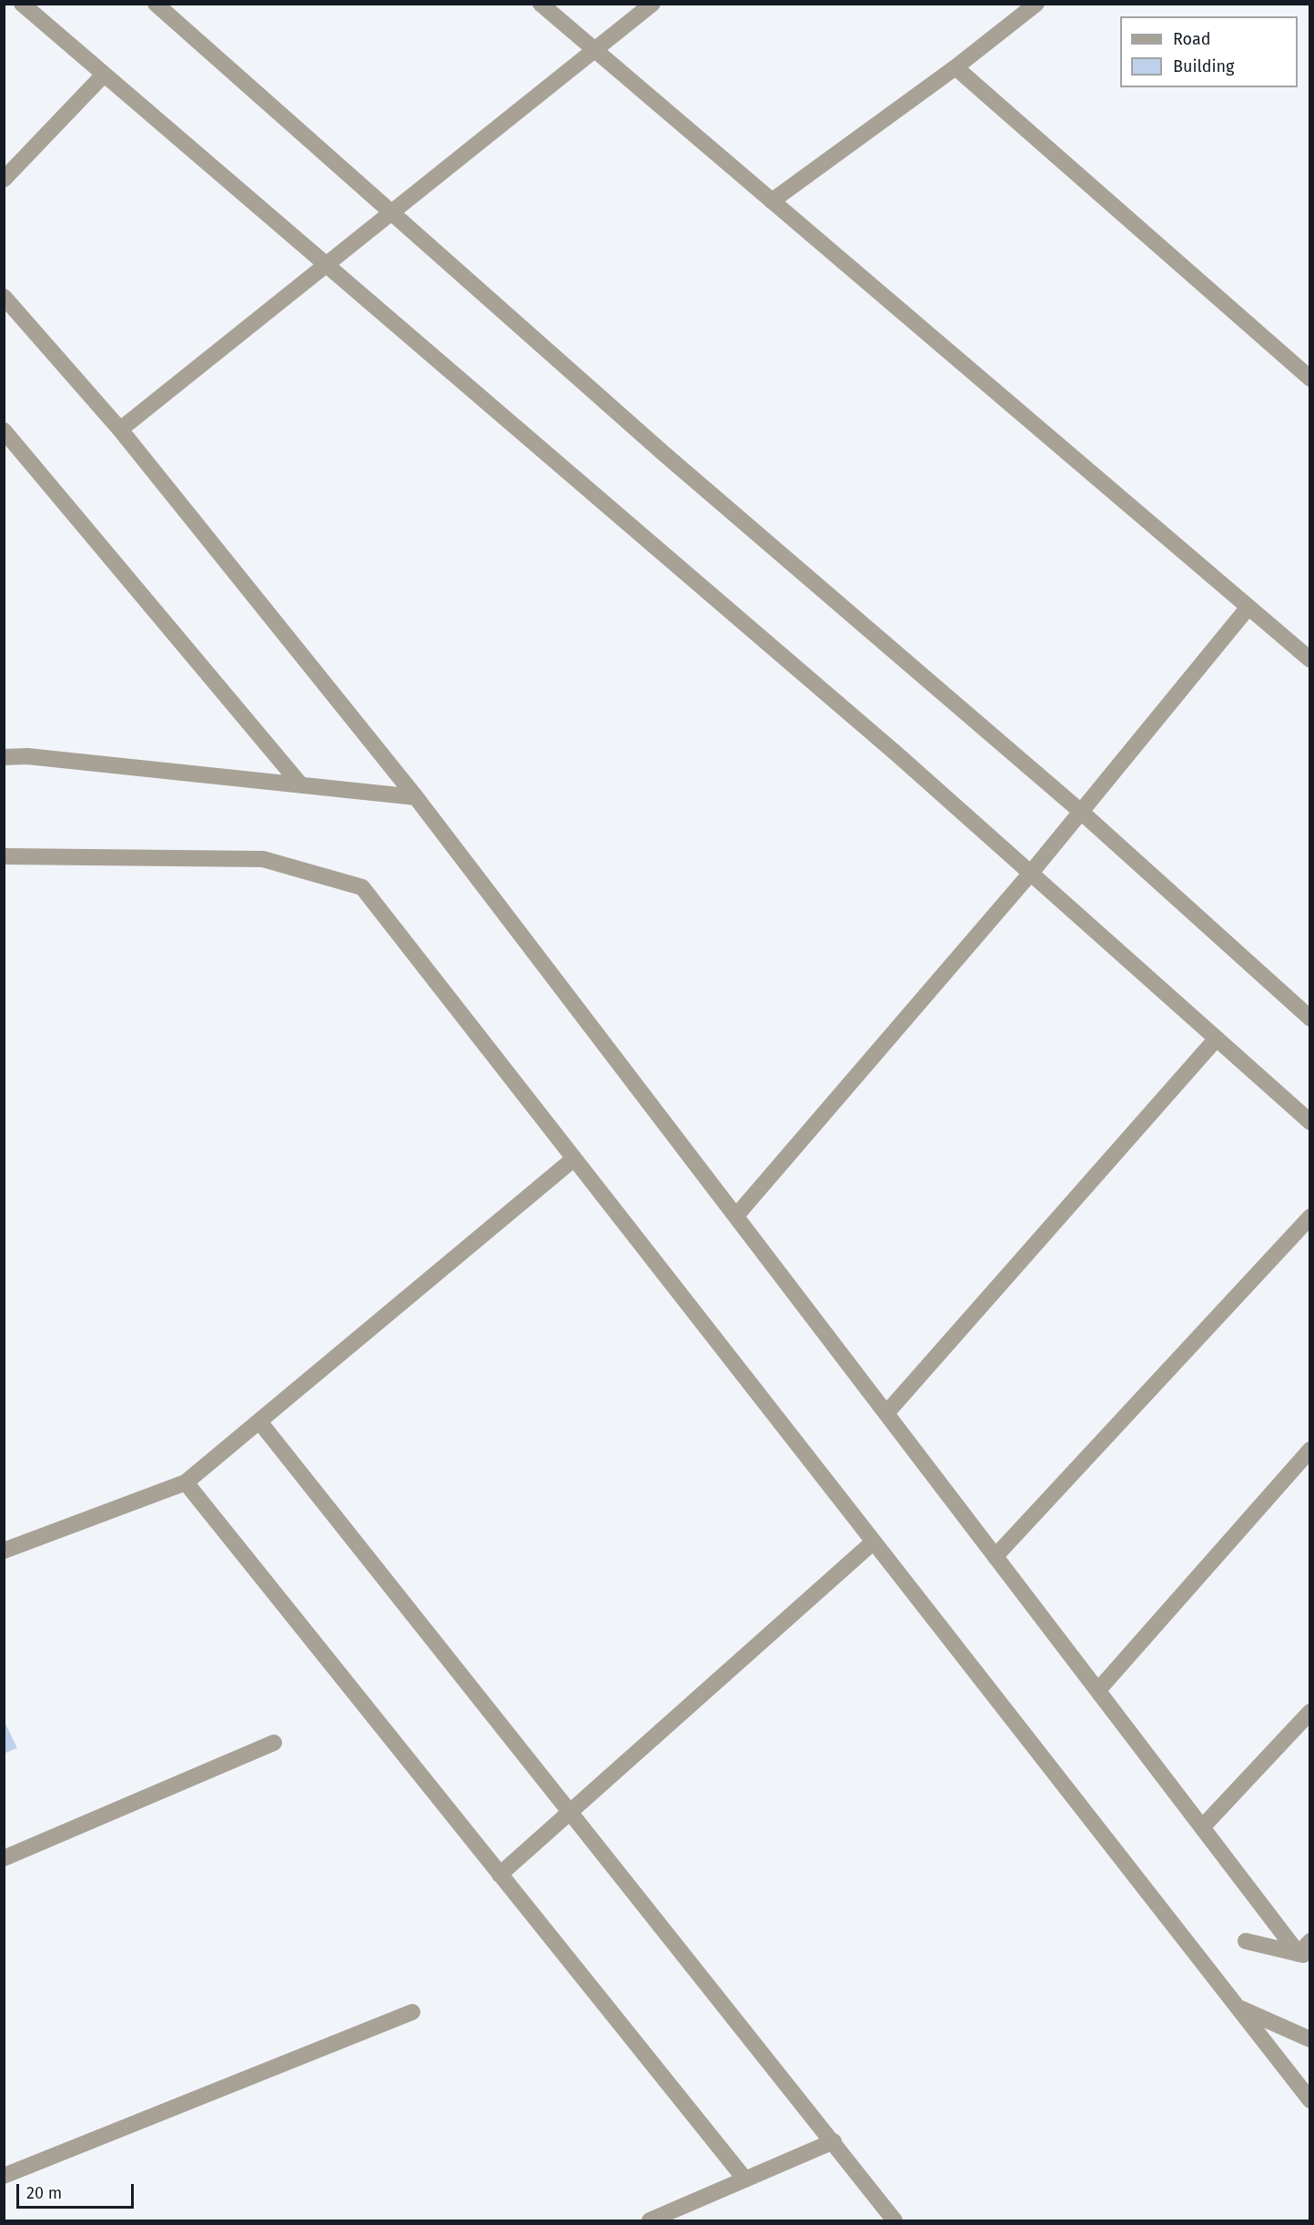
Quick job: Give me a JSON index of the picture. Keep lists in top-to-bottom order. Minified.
{"legend":["Road","Building"],"scale_bar":"20 m"}
